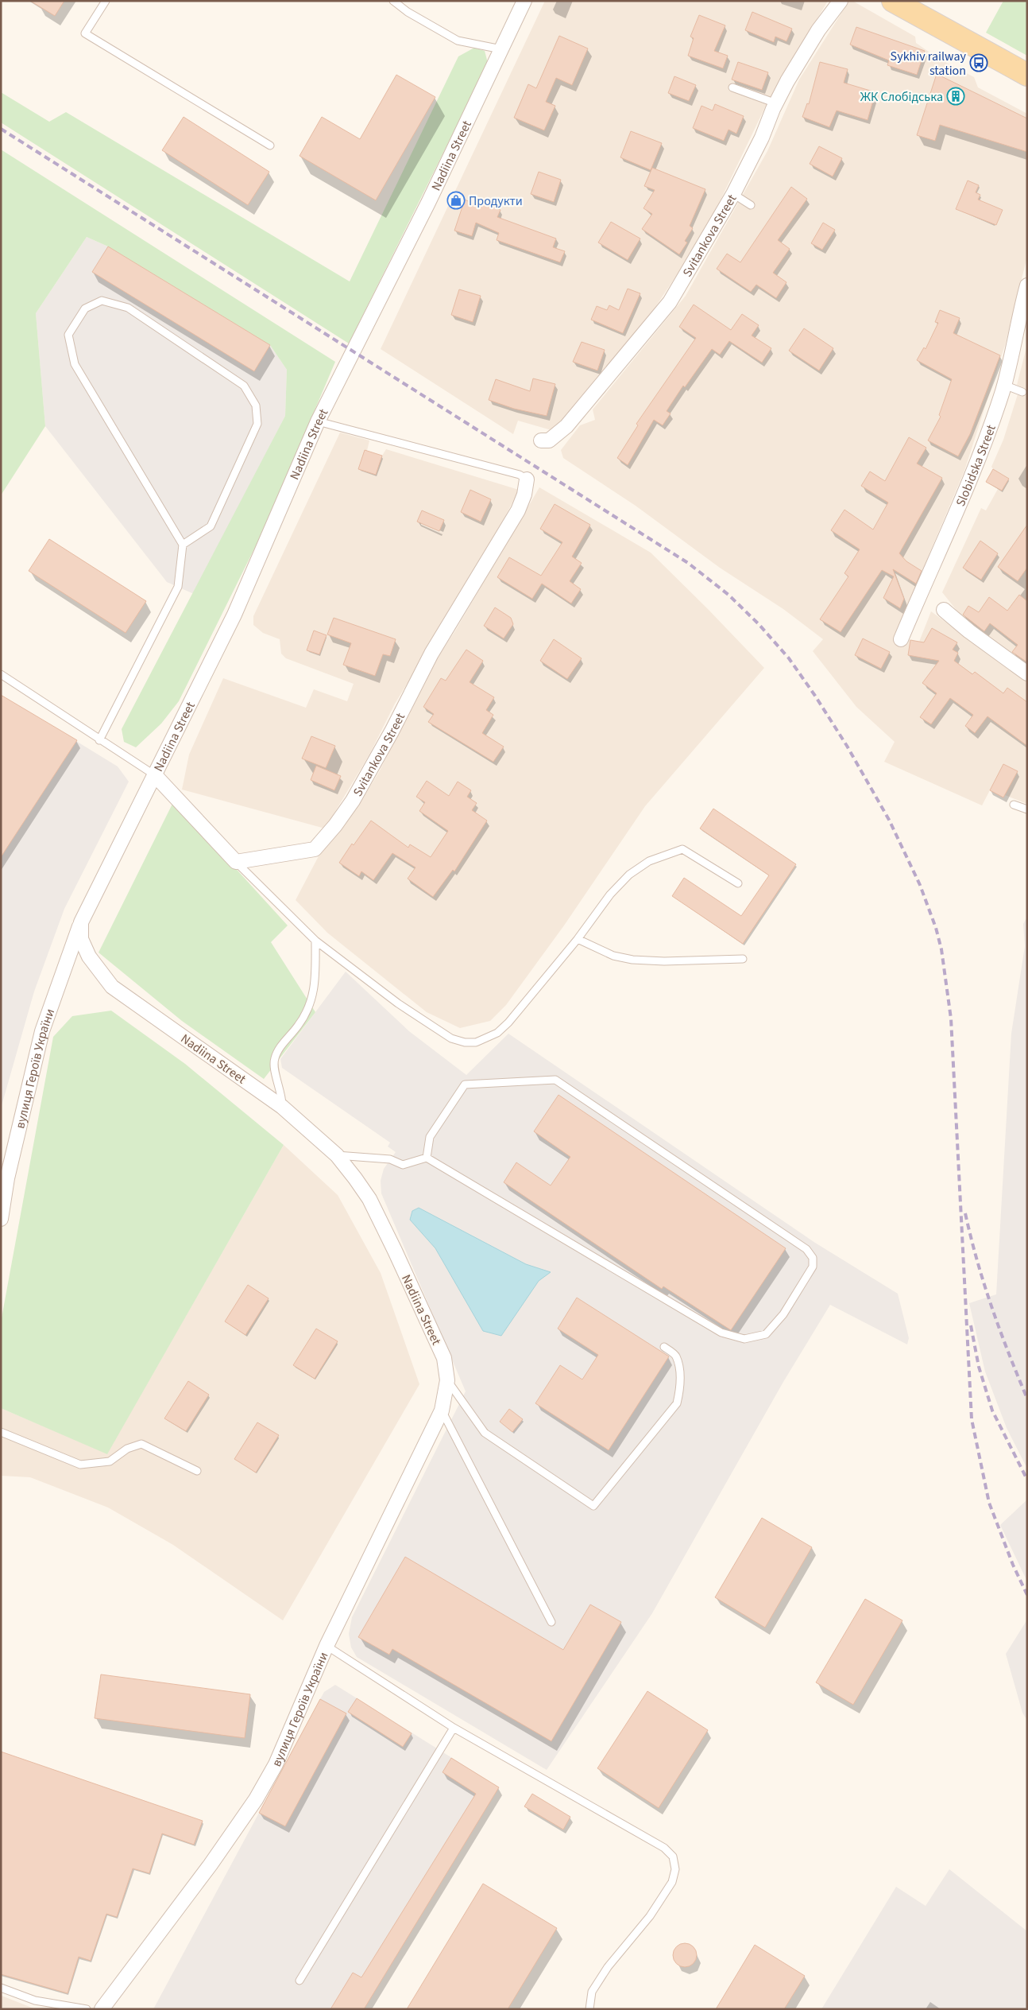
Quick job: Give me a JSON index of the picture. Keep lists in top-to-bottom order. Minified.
{"streets":{"street":["Nadiina Street","Svitankova Street","Slobidska Street","вулиця Героїв України"]},"crossings":[["Nadiina Street","вулиця Героїв України"]],"places":{"bus stop":["Sykhiv railway station"],"building":["ЖК Слобідська"],"shop":["Продукти"]}}
